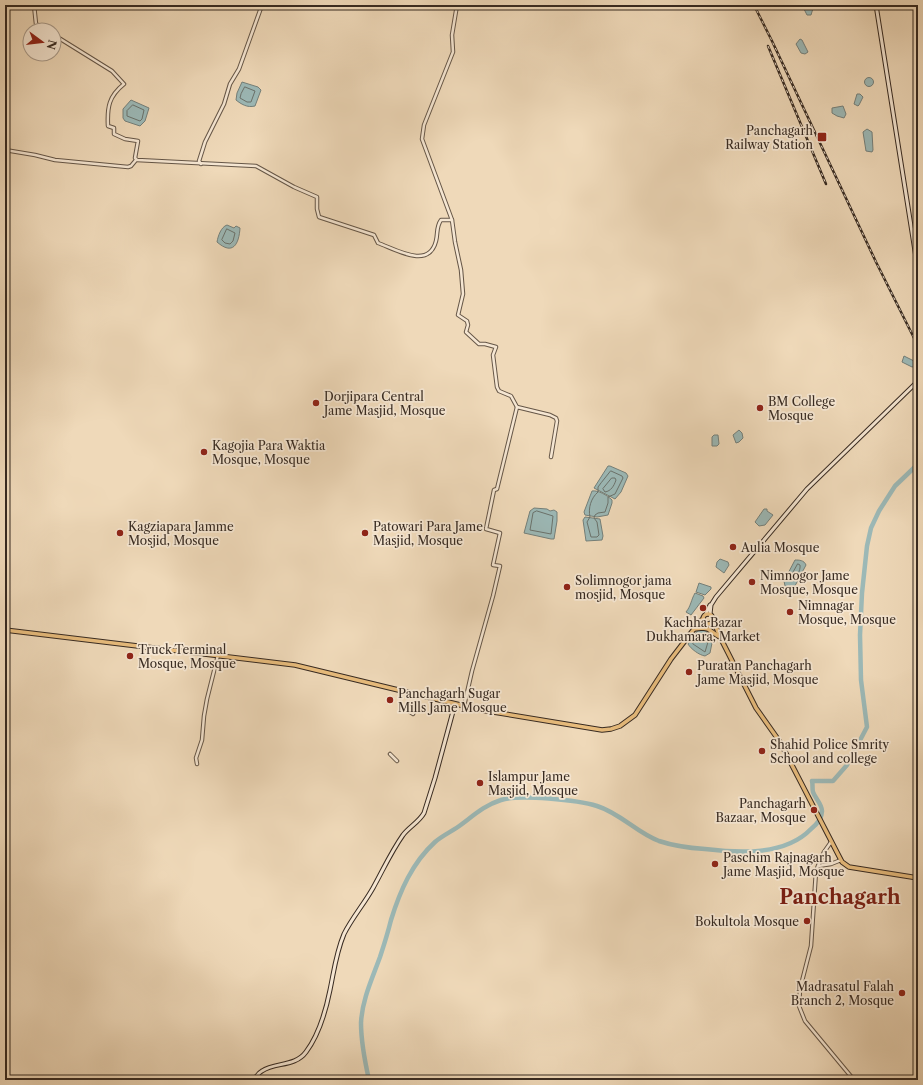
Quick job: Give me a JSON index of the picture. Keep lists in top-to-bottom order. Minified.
{"districts":["Panchagarh"],"places":{"transit":["Panchagarh Railway Station"],"other":["Dorjipara Central Jame Masjid, Mosque","BM College Mosque","Kagojia Para Waktia Mosque, Mosque","Kagziapara Jamme Mosjid, Mosque","Patowari Para Jame Masjid, Mosque","Aulia Mosque","Nimnogor Jame Mosque, Mosque","Solimnogor jama mosjid, Mosque","Kachha Bazar Dukhamara, Market","Nimnagar Mosque, Mosque","Truck Terminal Mosque, Mosque","Puratan Panchagarh Jame Masjid, Mosque","Panchagarh Sugar Mills Jame Mosque","Shahid Police Smrity School and college","Islampur Jame Masjid, Mosque","Panchagarh Bazaar, Mosque","Paschim Rajnagarh Jame Masjid, Mosque","Bokultola Mosque","Madrasatul Falah Branch 2, Mosque"]},"north":"right"}
